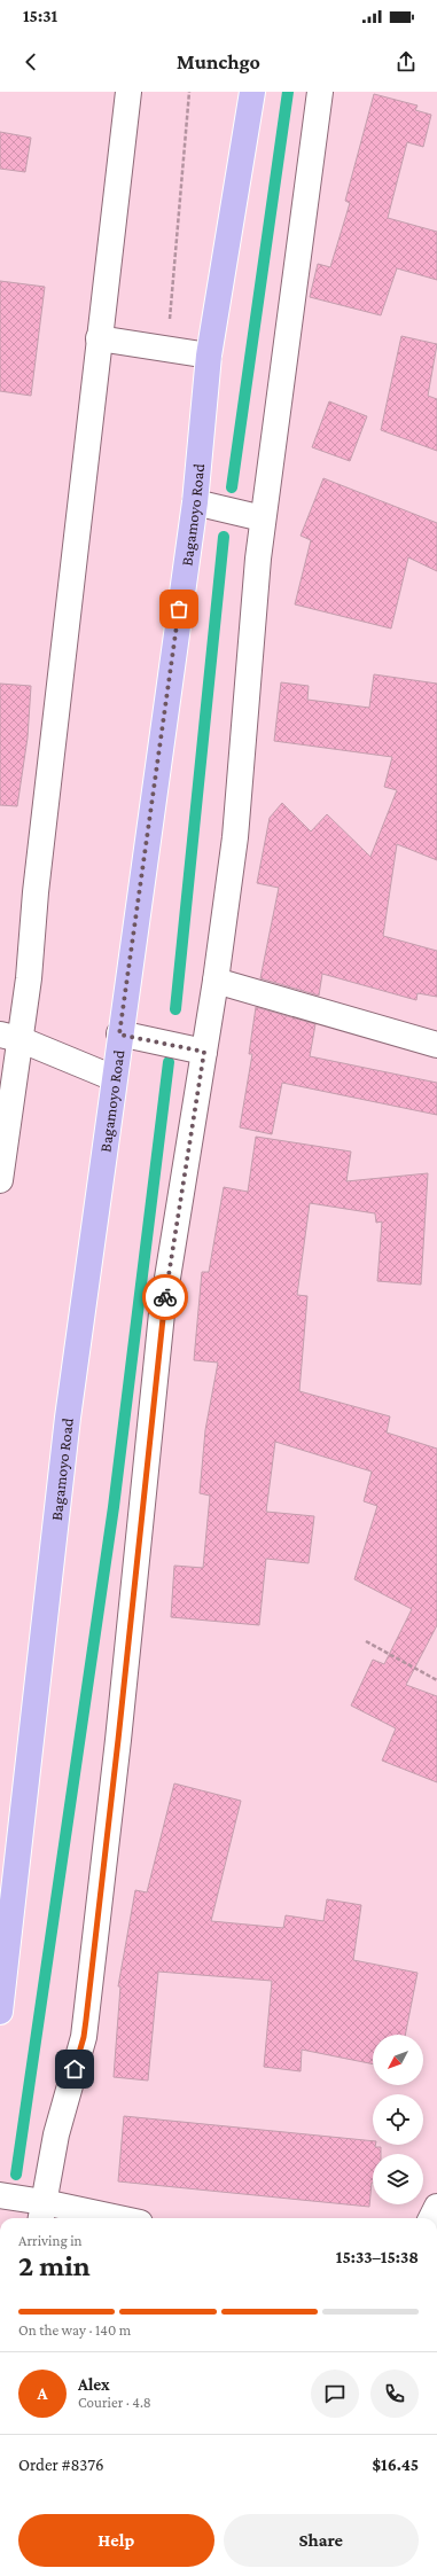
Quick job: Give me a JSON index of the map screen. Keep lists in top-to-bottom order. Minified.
{"streets":{"highway":["Bagamoyo Road"]},"north":"bottom left","page":{"status":"15:31","header":"Munchgo","heading":["2 min","Arriving in","15:33–15:38"],"panel":["Alex","Courier · 4.8","Order #8376","$16.45"],"bar":"On the way · 140 m","round":"A","buttons":["Help","Share"]}}
